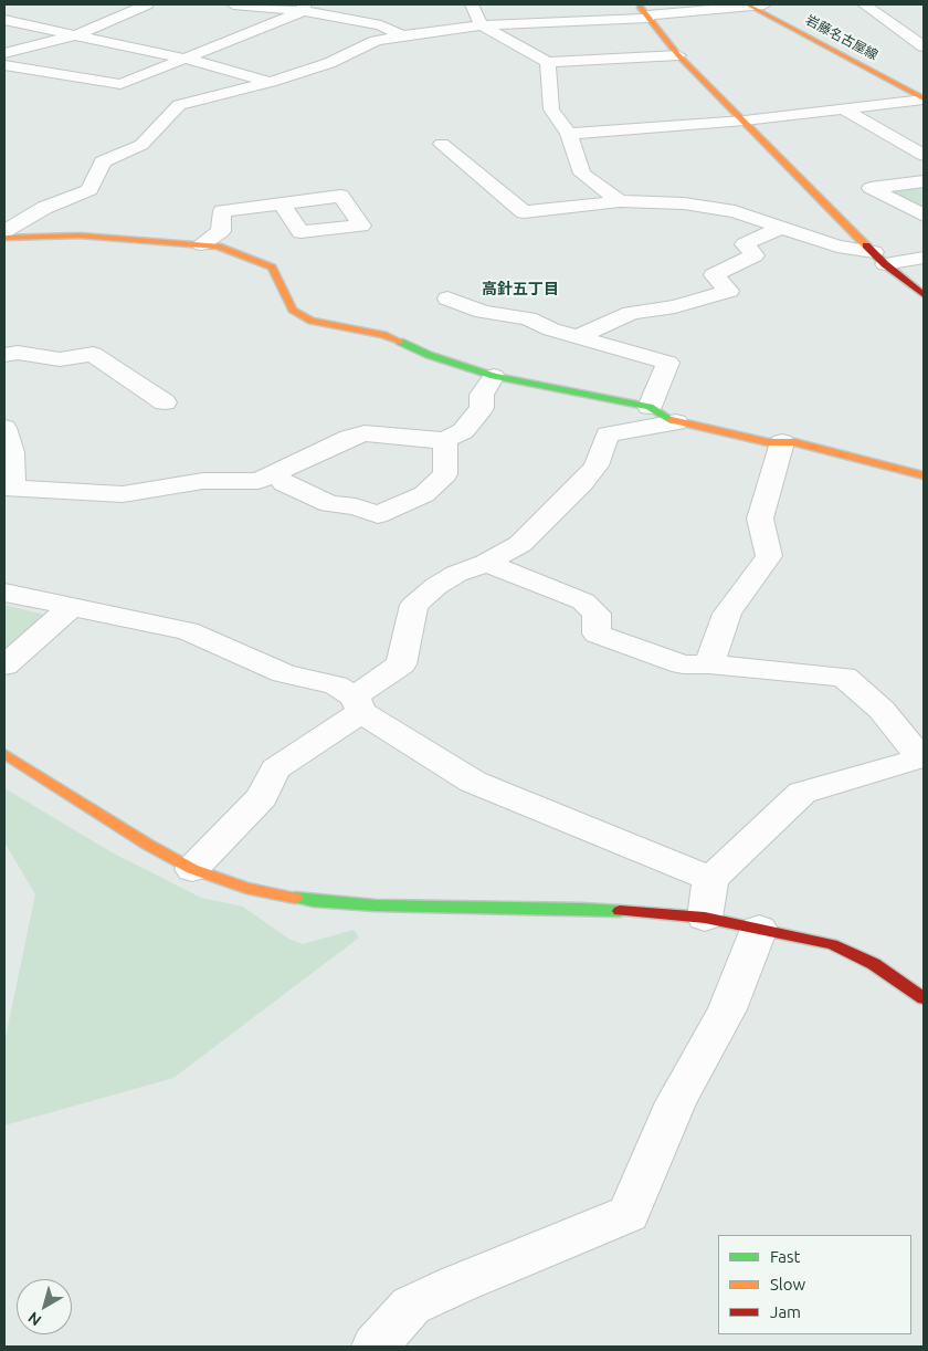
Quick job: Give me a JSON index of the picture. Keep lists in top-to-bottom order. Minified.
{"streets":{"street":["岩藤名古屋線"]},"districts":["高針五丁目"],"legend":["Fast","Slow","Jam"],"north":"bottom left"}
